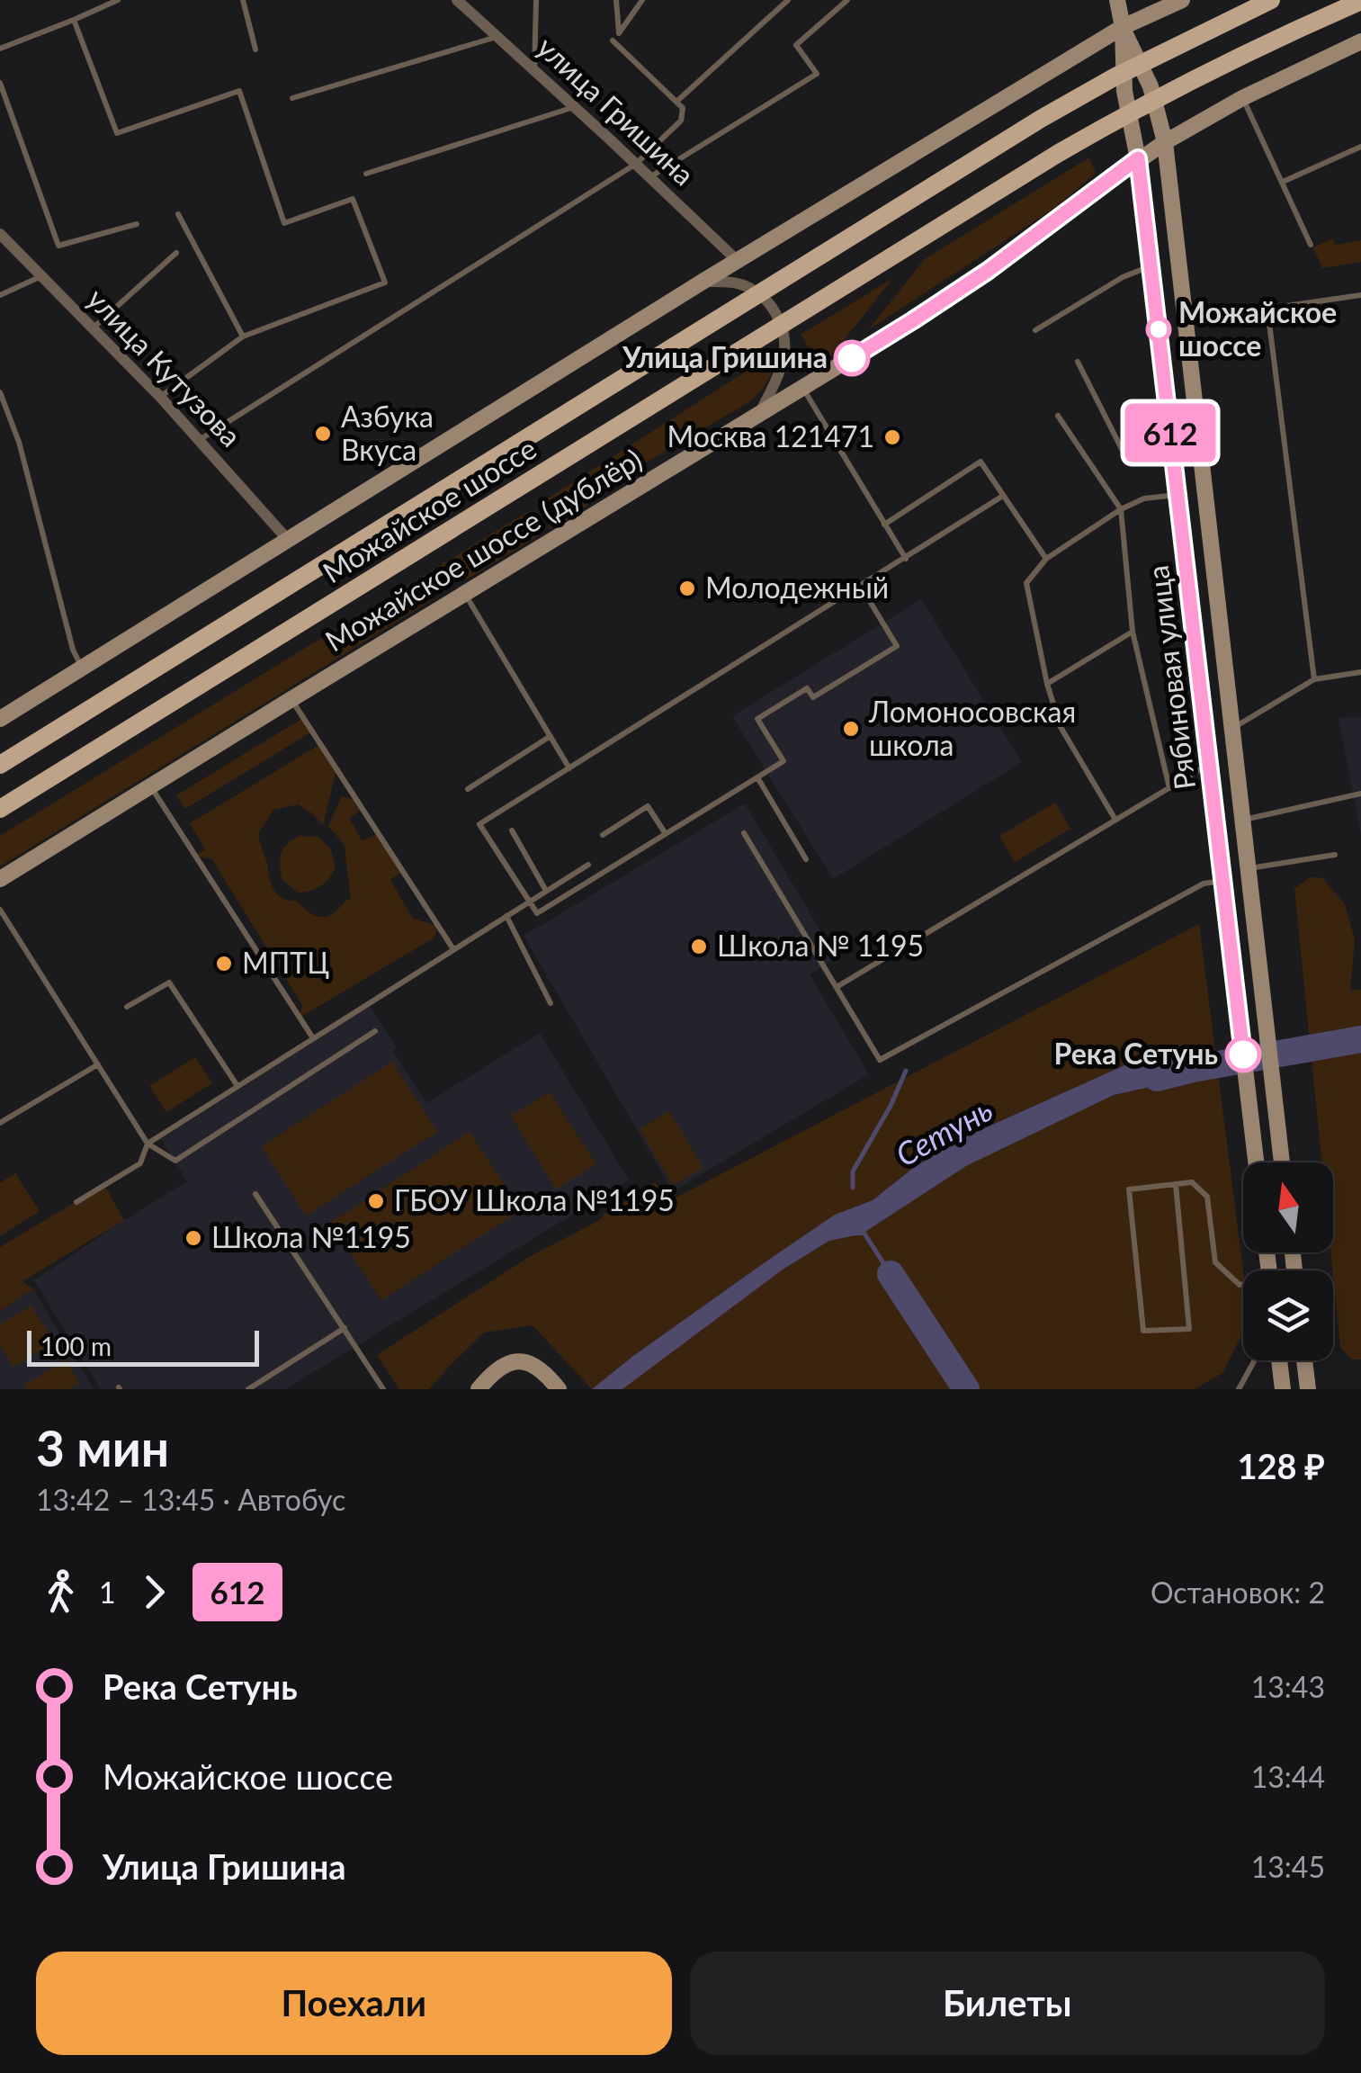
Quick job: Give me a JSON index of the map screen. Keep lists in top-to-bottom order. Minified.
{"streets":{"main road":["Можайское шоссе","Можайское шоссе (дублёр)","Рябиновая улица"],"street":["улица Гришина","улица Кутузова"]},"crossings":[["Можайское шоссе (дублёр)","Рябиновая улица"]],"water":["Сетунь"],"places":["Можайское шоссе","Улица Гришина","Азбука Вкуса","Москва 121471","Молодежный","Ломоносовская школа","Школа № 1195","МПТЦ","Река Сетунь","ГБОУ Школа №1195","Школа №1195"],"lines":["bus line 612"],"scale_bar":"100 m","north":"top","page":{"on_map":"612","scale":"100 m","heading":["3 мин","13:42 – 13:45 · Автобус","128 ₽"],"legs":["1","612","Остановок: 2"],"list":[{"name":"Река Сетунь","value":"13:43"},{"name":"Можайское шоссе","value":"13:44"},{"name":"Улица Гришина","value":"13:45"}],"buttons":["Поехали","Билеты"]}}
